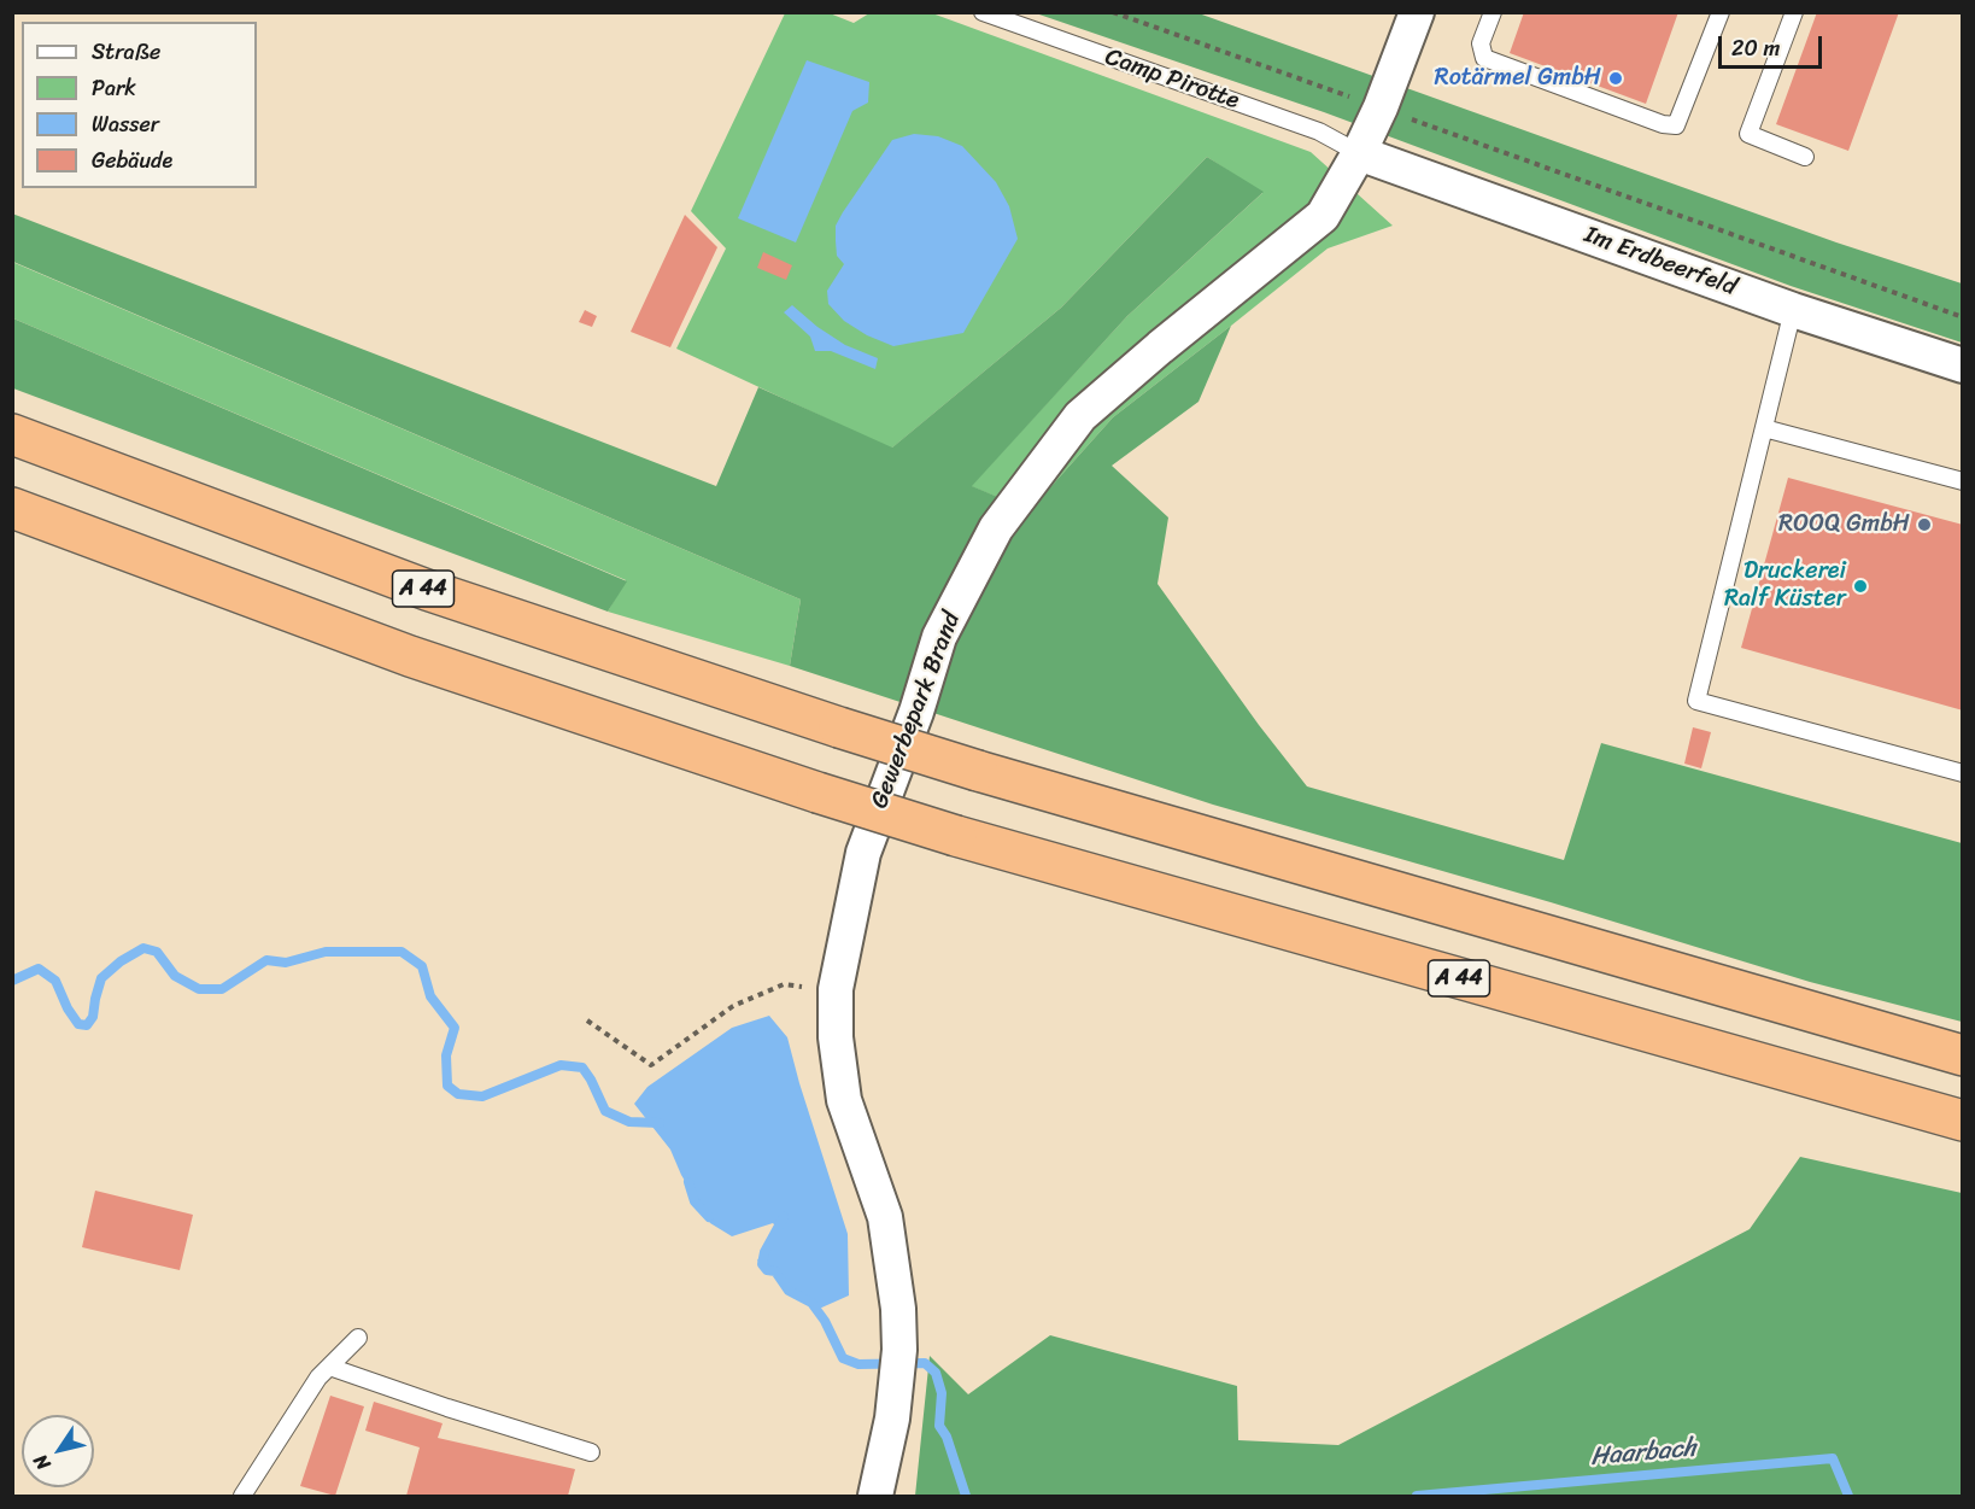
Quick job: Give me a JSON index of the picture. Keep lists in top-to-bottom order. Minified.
{"streets":{"highway":["A 44"],"street":["Im Erdbeerfeld","Gewerbepark Brand"],"lane":["Camp Pirotte"]},"crossings":[["Camp Pirotte","Im Erdbeerfeld"],["Camp Pirotte","Gewerbepark Brand"],["Im Erdbeerfeld","Gewerbepark Brand"]],"water":["Haarbach"],"places":["Rotärmel GmbH","ROOQ GmbH","Druckerei Ralf Küster"],"legend":["Straße","Park","Wasser","Gebäude"],"scale_bar":"20 m","north":"bottom left"}
